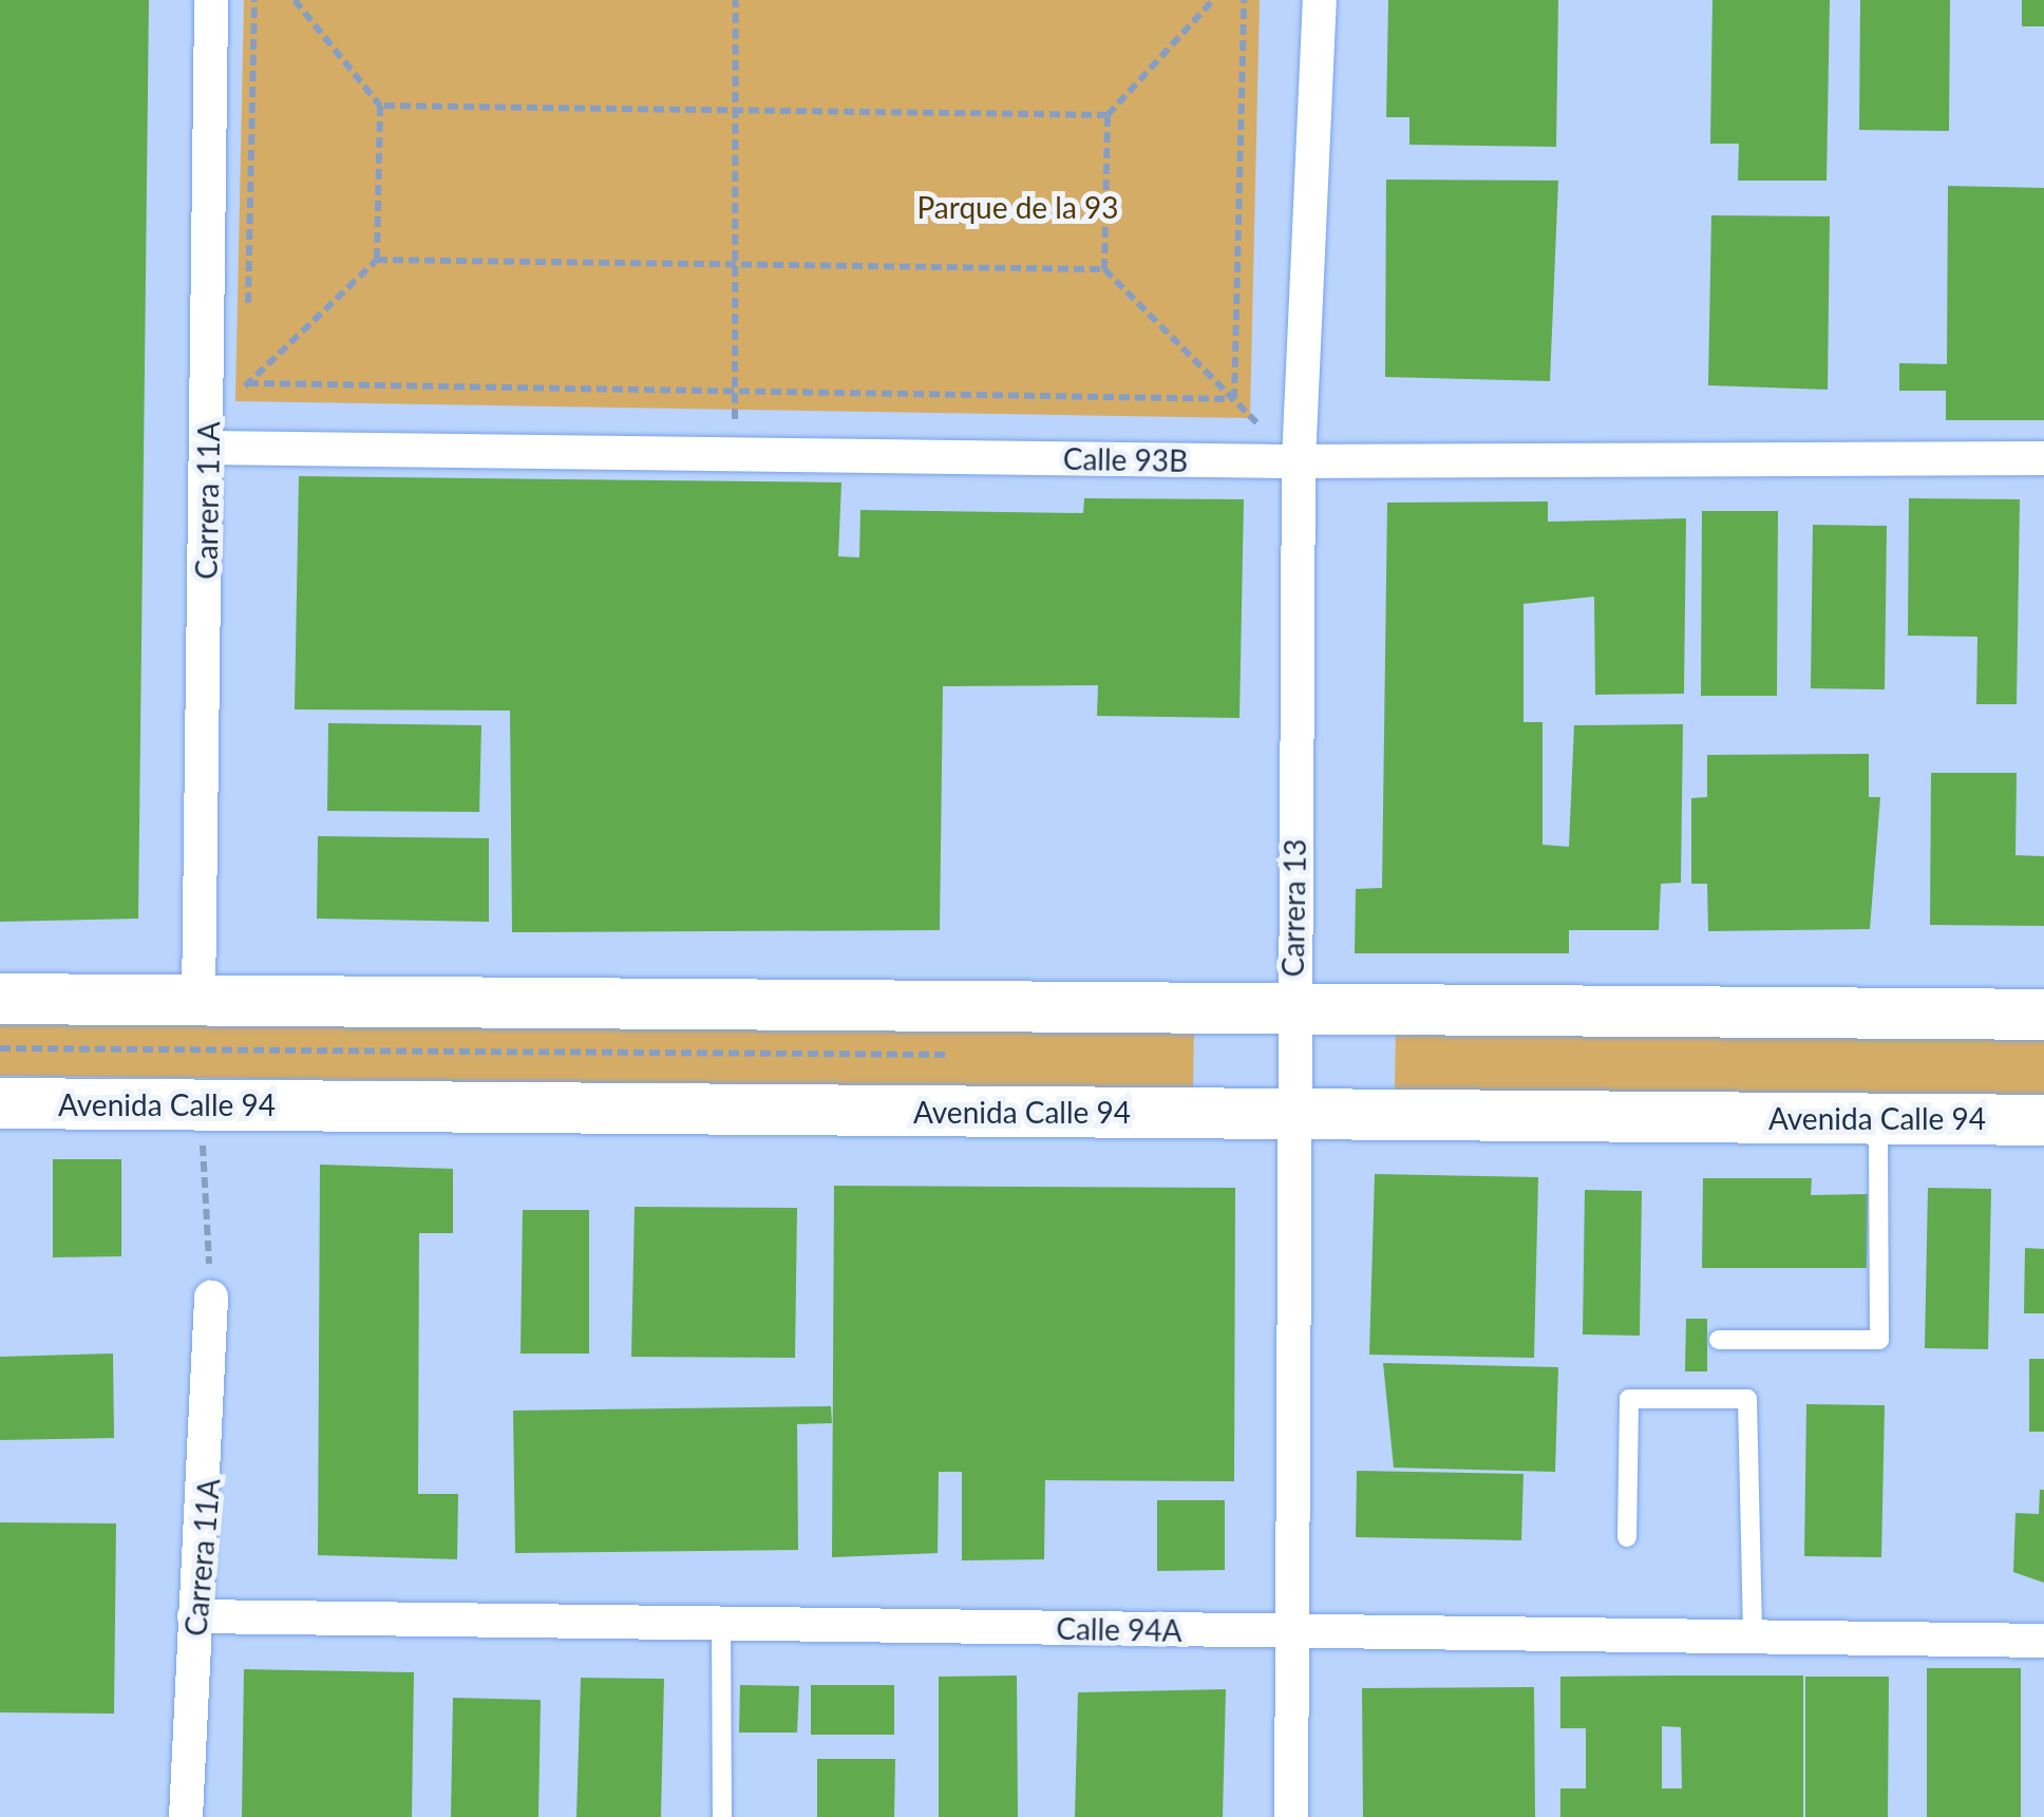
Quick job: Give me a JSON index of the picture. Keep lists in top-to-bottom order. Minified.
{"streets":{"main road":["Avenida Calle 94"],"street":["Calle 93B","Carrera 11A","Carrera 13","Calle 94A"]},"crossings":[["Calle 93B","Carrera 11A"],["Calle 93B","Carrera 13"],["Carrera 11A","Calle 94A"],["Carrera 13","Avenida Calle 94"],["Carrera 13","Calle 94A"]],"parks":["Parque de la 93"]}
